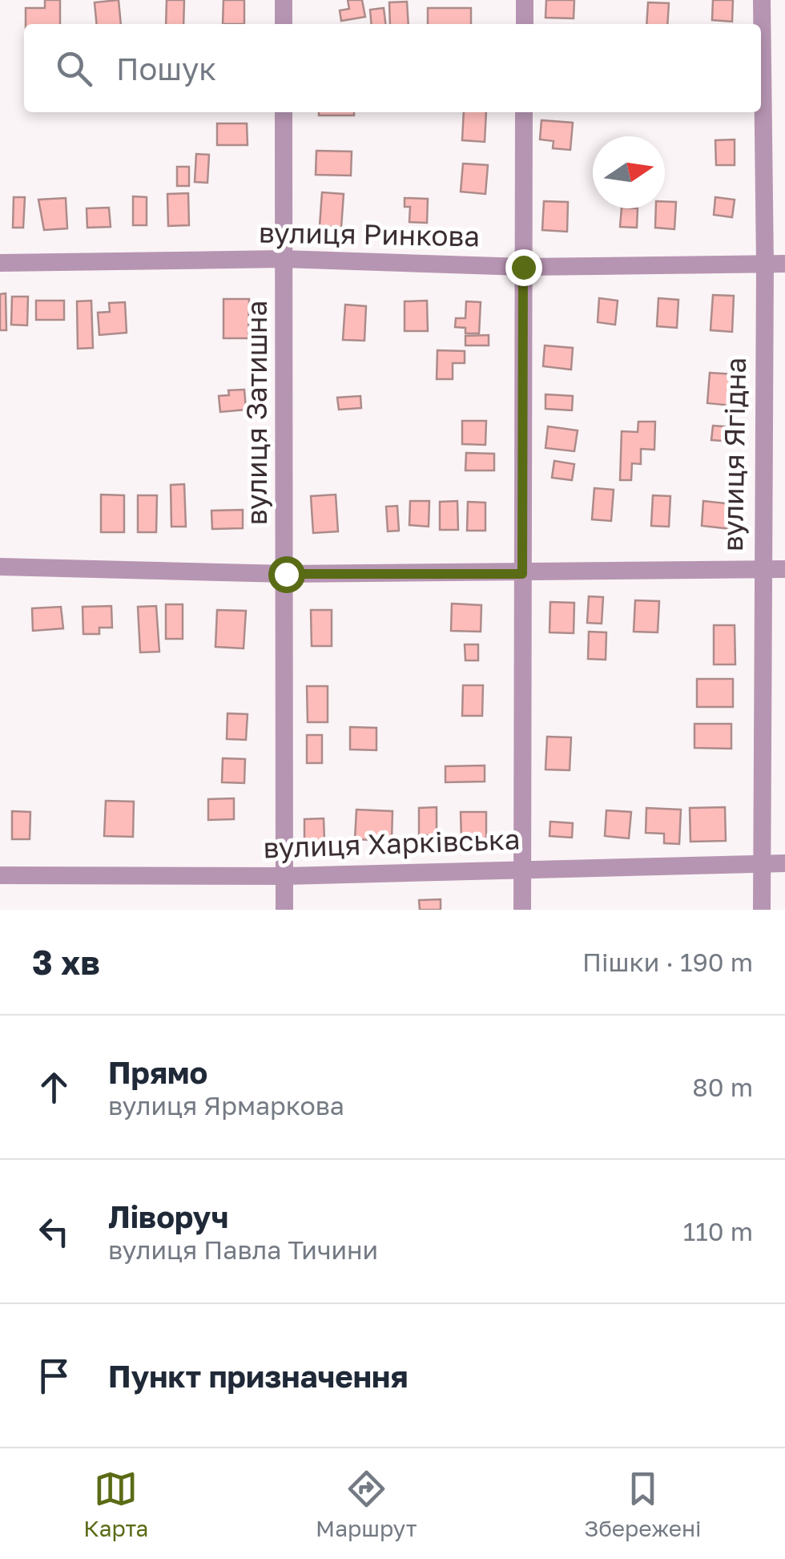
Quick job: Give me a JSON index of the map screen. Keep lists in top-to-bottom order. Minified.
{"streets":{"street":["вулиця Ринкова","вулиця Затишна","вулиця Ягідна","вулиця Харківська"]},"crossings":[["вулиця Ринкова","вулиця Затишна"],["вулиця Ринкова","вулиця Ягідна"],["вулиця Затишна","вулиця Харківська"],["вулиця Ягідна","вулиця Харківська"]],"north":"right","page":{"search":"Пошук","heading":["3 хв","Пішки · 190 m"],"list":[["Прямо","вулиця Ярмаркова","80 m"],["Ліворуч","вулиця Павла Тичини","110 m"],"Пункт призначення"],"nav":["Карта","Маршрут","Збережені"]}}
